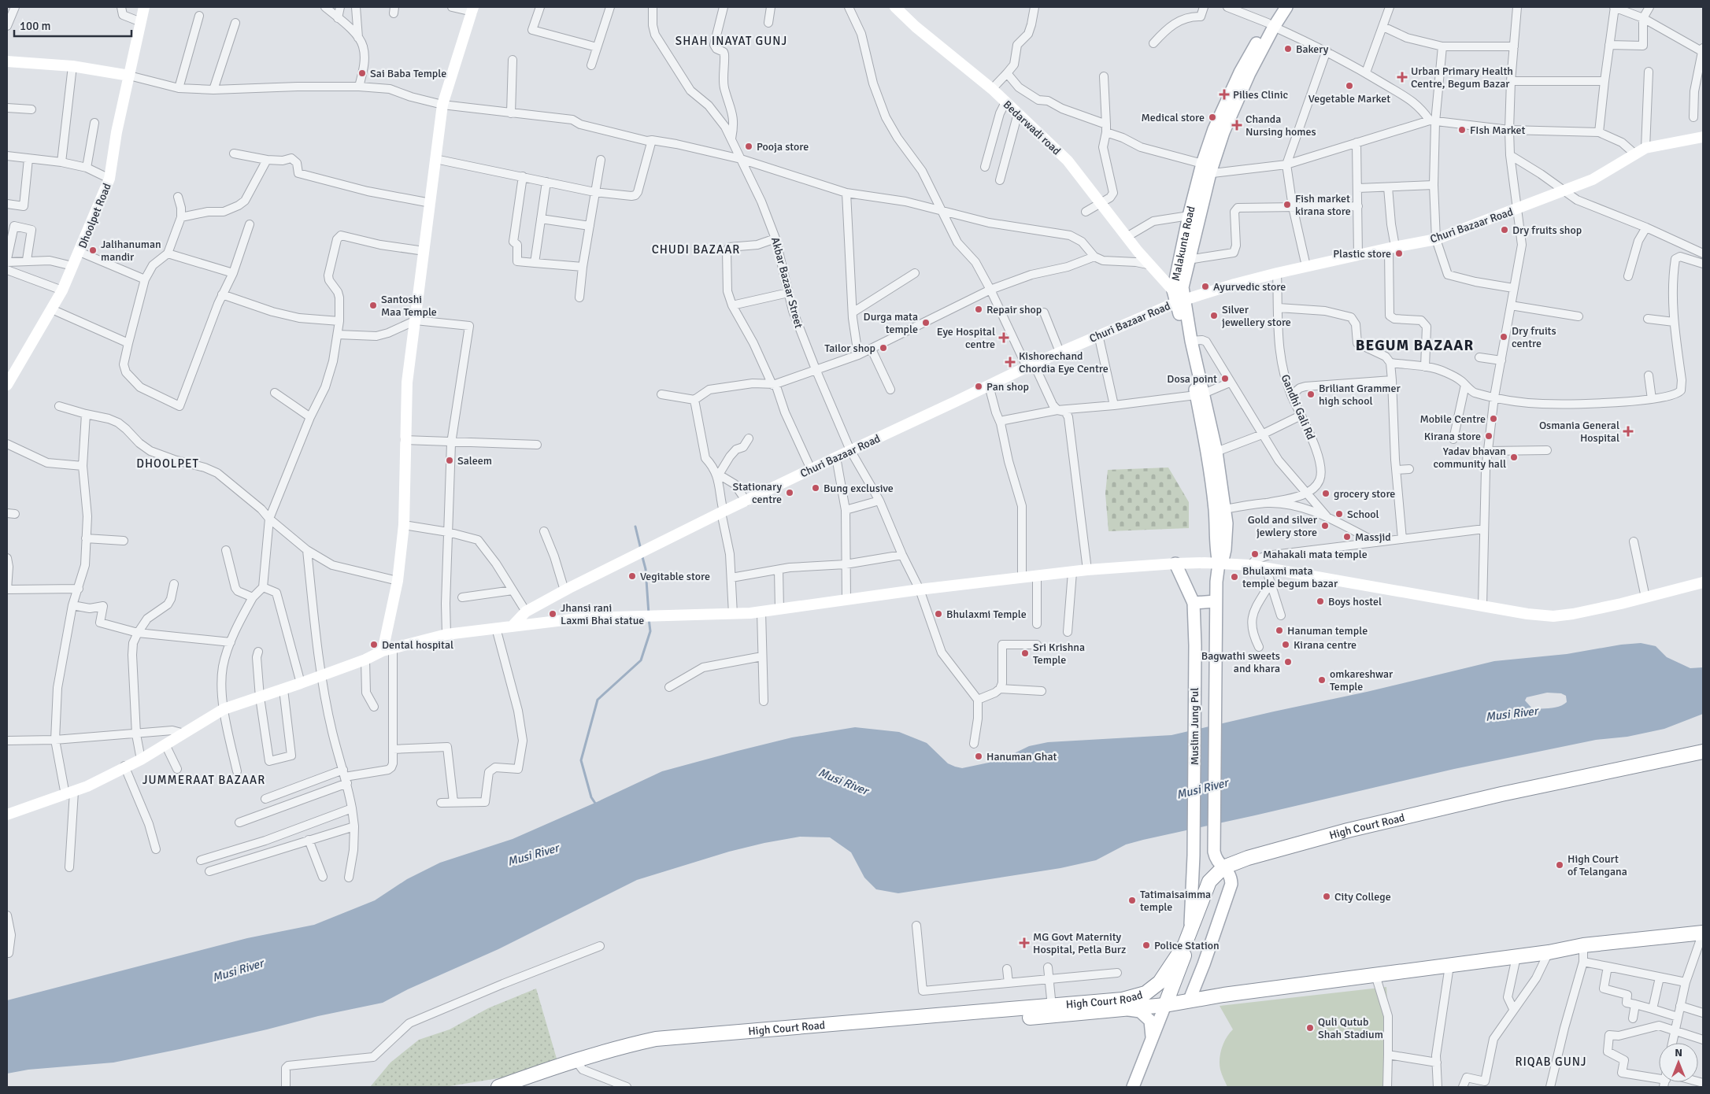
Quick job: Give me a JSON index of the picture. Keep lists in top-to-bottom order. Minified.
{"streets":{"highway":["High Court Road"],"main road":["Malakunta Road","Muslim Jung Pul"],"street":["Bedarwadi road","Dhoolpet Road","Churi Bazaar Road","Akbar Bazaar Street","Gandhi Gali Rd"]},"crossings":[["Bedarwadi road","Malakunta Road"],["Churi Bazaar Road","Malakunta Road"],["Churi Bazaar Road","Akbar Bazaar Street"],["Churi Bazaar Road","Gandhi Gali Rd"],["Malakunta Road","Muslim Jung Pul"],["Muslim Jung Pul","High Court Road"]],"districts":["SHAH INAYAT GUNJ","CHUDI BAZAAR","BEGUM BAZAAR","DHOOLPET","JUMMERAAT BAZAAR","RIQAB GUNJ"],"water":["Musi River"],"places":{"other":["Bakery","Sai Baba Temple","Vegetable Market","Medical store","FIsh Market","Pooja store","Fish market kirana store","Dry fruits shop","Jalihanuman mandir","Plastic store","Ayurvedic store","Santoshi Maa Temple","Repair shop","Silver jewellery store","Durga mata temple","Dry fruits centre","Tailor shop","Dosa point","Pan shop","Briliant Grammer high school","Mobile Centre","Kirana store","Yadav bhavan community hall","Saleem","Bung exclusive","Stationary centre","grocery store","School","Gold and silver jewlery store","Massjid","Mahakali mata temple","Vegitable store","Bhulaxmi mata temple begum bazar","Boys hostel","Jhansi rani Laxmi Bhai statue","Bhulaxmi Temple","Hanuman temple","Dental hospital","Kirana centre","Sri Krishna Temple","Bagwathi sweets and khara","omkareshwar Temple","Hanuman Ghat","High Court of Telangana","City College","Tatimaisaimma temple","Police Station","Quli Qutub Shah Stadium"],"health":["Urban Primary Health Centre, Begum Bazar","Pilies Clinic","Chanda Nursing homes","Eye Hospital centre","Kishorechand Chordia Eye Centre","Osmania General Hospital","MG Govt Maternity Hospital, Petla Burz"]},"scale_bar":"100 m","north":"top"}
